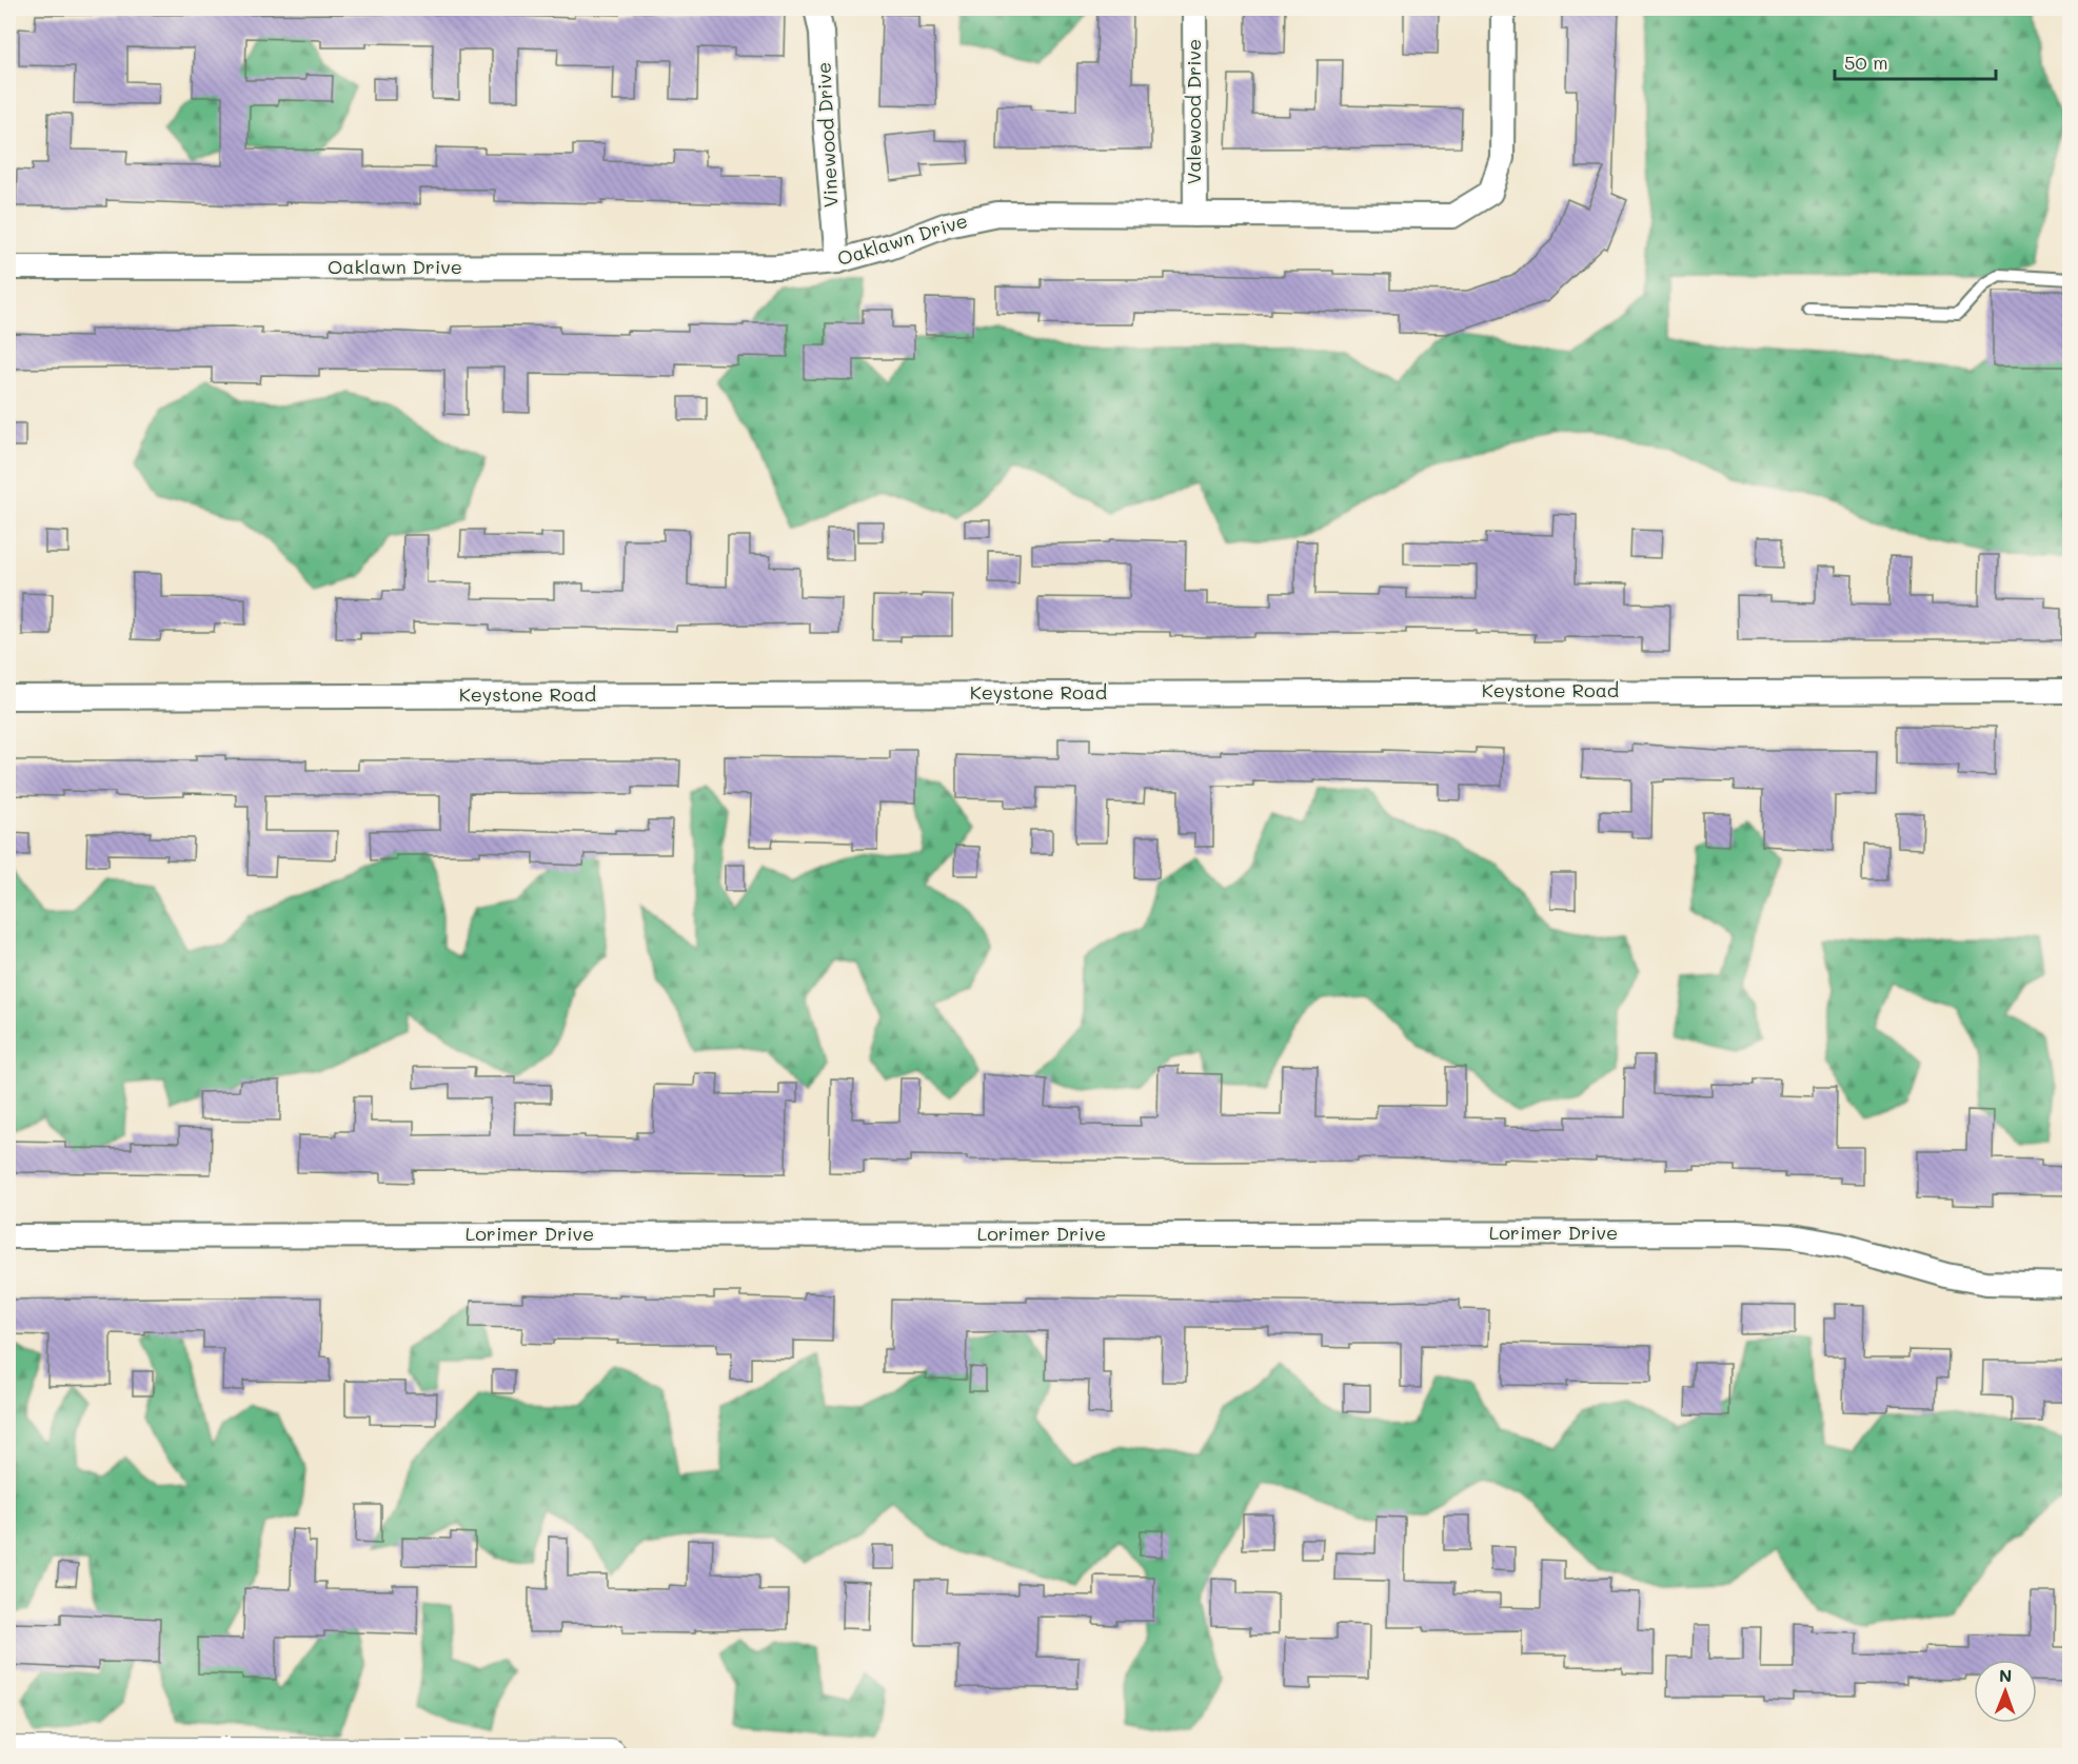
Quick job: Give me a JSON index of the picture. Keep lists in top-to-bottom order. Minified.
{"streets":{"street":["Valewood Drive","Vinewood Drive","Oaklawn Drive","Keystone Road","Lorimer Drive"]},"crossings":[["Valewood Drive","Oaklawn Drive"],["Vinewood Drive","Oaklawn Drive"]],"scale_bar":"50 m","north":"top"}
